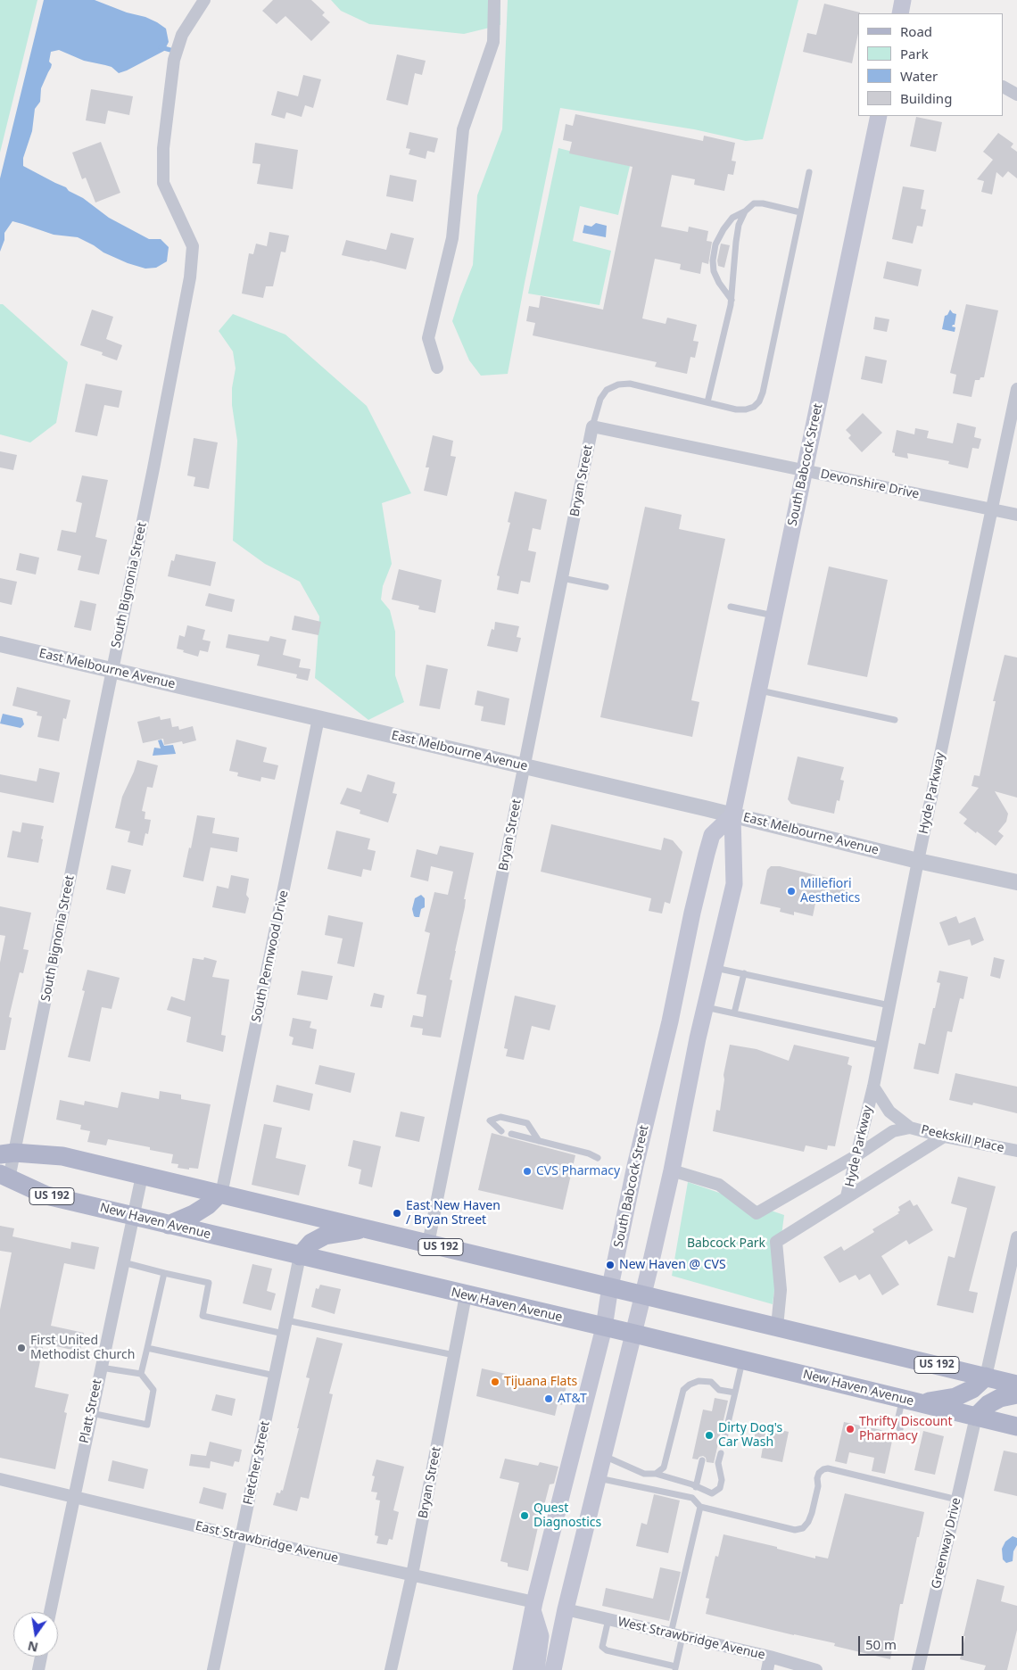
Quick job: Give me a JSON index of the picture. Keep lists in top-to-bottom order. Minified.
{"streets":{"main road":["South Babcock Street","US 192","New Haven Avenue"],"street":["Bryan Street","Devonshire Drive","South Bignonia Street","East Melbourne Avenue","Hyde Parkway","South Pennwood Drive","Peekskill Place","Platt Street","Fletcher Street","East Strawbridge Avenue","Greenway Drive","West Strawbridge Avenue"]},"crossings":[["South Babcock Street","Devonshire Drive"],["South Babcock Street","East Melbourne Avenue"],["South Babcock Street","US 192"],["South Babcock Street","New Haven Avenue"],["South Babcock Street","East Strawbridge Avenue"],["South Babcock Street","West Strawbridge Avenue"],["Bryan Street","Devonshire Drive"],["Bryan Street","East Melbourne Avenue"],["Bryan Street","US 192"],["Bryan Street","New Haven Avenue"],["Bryan Street","East Strawbridge Avenue"],["Devonshire Drive","Hyde Parkway"],["South Bignonia Street","East Melbourne Avenue"],["South Bignonia Street","US 192"],["South Bignonia Street","New Haven Avenue"],["East Melbourne Avenue","Hyde Parkway"],["East Melbourne Avenue","South Pennwood Drive"],["Hyde Parkway","Peekskill Place"],["South Pennwood Drive","US 192"],["US 192","Platt Street"],["New Haven Avenue","Platt Street"],["New Haven Avenue","Fletcher Street"],["New Haven Avenue","Greenway Drive"],["Platt Street","East Strawbridge Avenue"],["Fletcher Street","East Strawbridge Avenue"]],"parks":["Babcock Park"],"places":["Millefiori Aesthetics","CVS Pharmacy","East New Haven / Bryan Street","New Haven @ CVS","First United Methodist Church","Tijuana Flats","AT&T","Thrifty Discount Pharmacy","Dirty Dog's Car Wash","Quest Diagnostics"],"legend":["Road","Park","Water","Building"],"scale_bar":"50 m","north":"bottom"}
